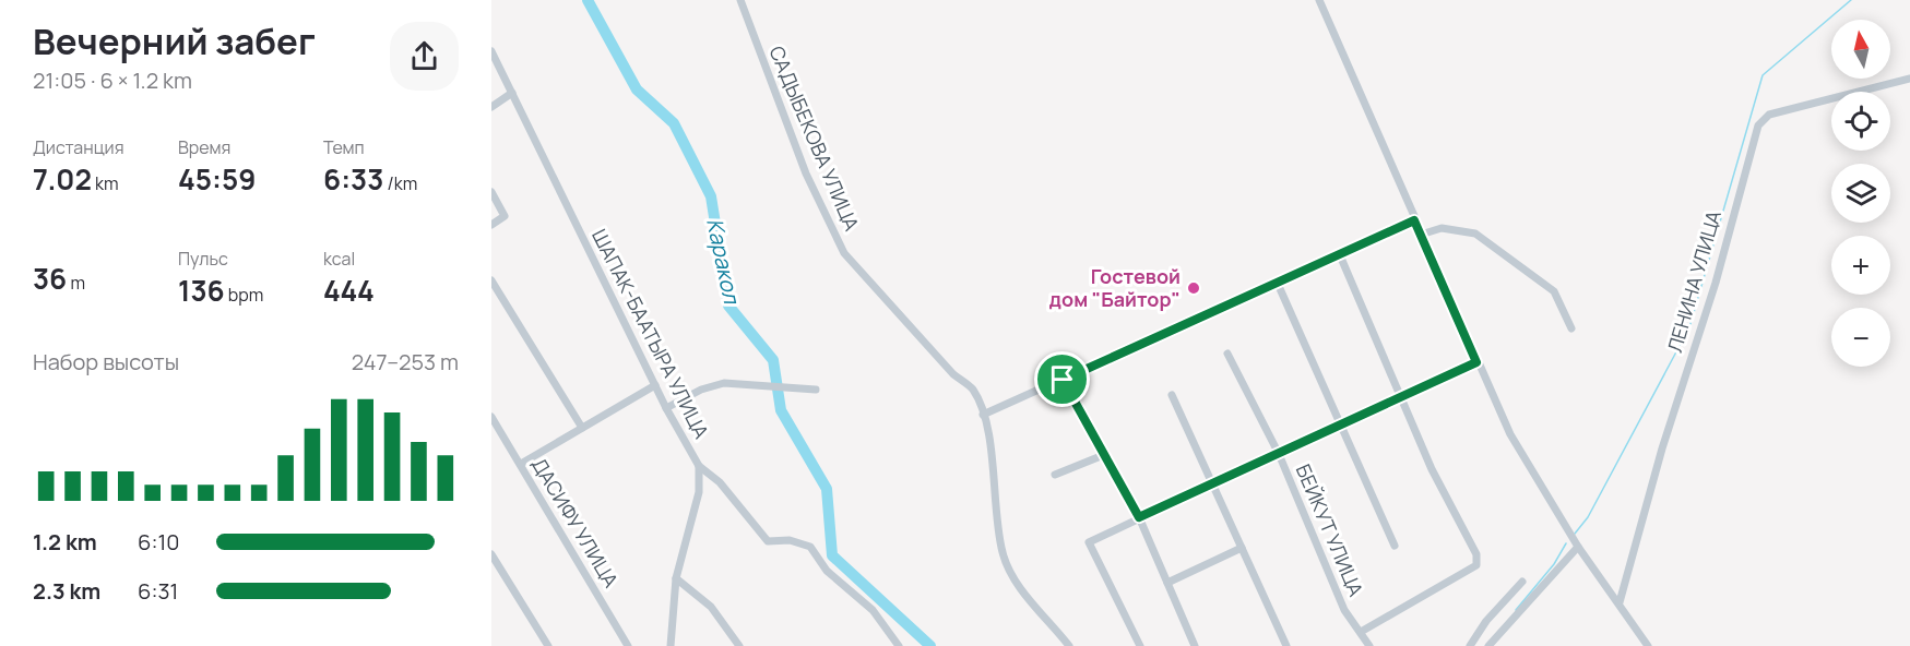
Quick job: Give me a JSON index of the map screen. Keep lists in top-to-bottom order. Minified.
{"streets":{"street":["САДЫБЕКОВА УЛИЦА","ЛЕНИНА УЛИЦА","ШАПАК-БААТЫРА УЛИЦА","ДАСИФУ УЛИЦА","БЕЙКУТ УЛИЦА"]},"water":["Каракол"],"places":["Гостевой дом \"Байтор\""],"north":"top","page":{"heading":["Вечерний забег","21:05 · 6 × 1.2 km"],"map_buttons":["+","−"],"stats":[["Дистанция","7.02 km"],["Время","45:59"],["Темп","6:33 /km"],["36 m"],["Пульс","136 bpm"],["kcal","444"]],"chart":["Набор высоты","247–253 m"],"list":[{"name":"1.2 km","note":"6:10"},{"name":"2.3 km","note":"6:31"}]}}
